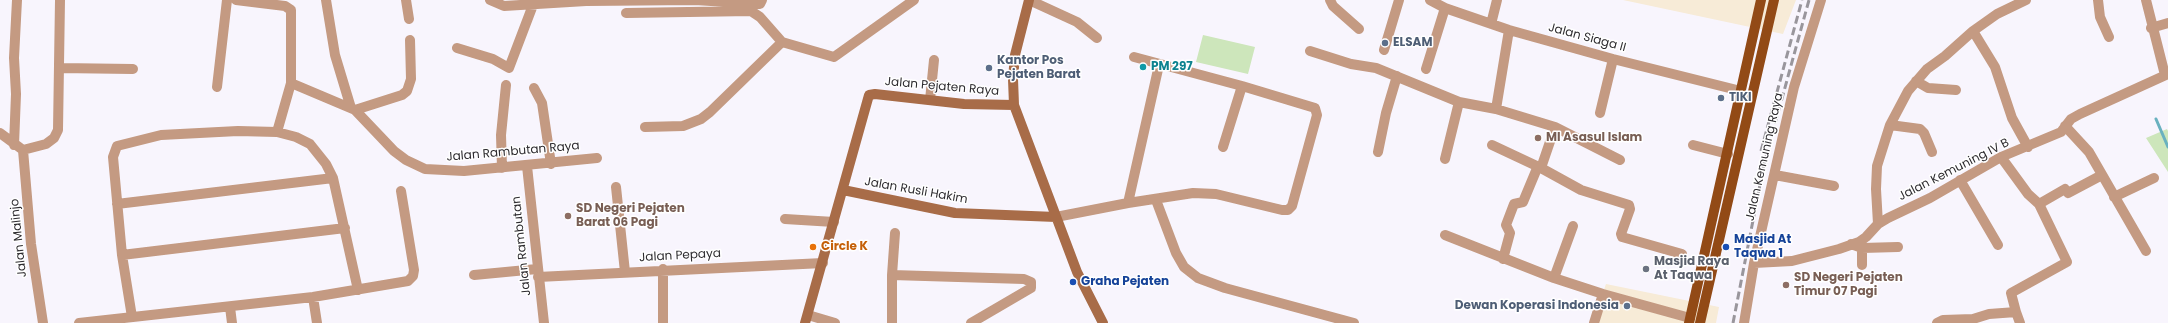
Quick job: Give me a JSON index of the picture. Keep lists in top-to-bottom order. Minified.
{"streets":{"street":["Jalan Siaga II","Jalan Pejaten Raya","Jalan Rambutan Raya","Jalan Kemuning Raya","Jalan Kemuning IV B","Jalan Rusli Hakim","Jalan Malinjo","Jalan Rambutan","Jalan Pepaya"]},"crossings":[["Jalan Pejaten Raya","Jalan Rusli Hakim"],["Jalan Pejaten Raya","Jalan Pepaya"],["Jalan Rambutan Raya","Jalan Rambutan"],["Jalan Kemuning Raya","Jalan Kemuning IV B"],["Jalan Rambutan","Jalan Pepaya"]],"places":["ELSAM","PM 297","Kantor Pos Pejaten Barat","TIKI","MI Asasul Islam","SD Negeri Pejaten Barat 06 Pagi","Circle K","Masjid At Taqwa 1","Masjid Raya At Taqwa","Graha Pejaten","SD Negeri Pejaten Timur 07 Pagi","Dewan Koperasi Indonesia"]}
